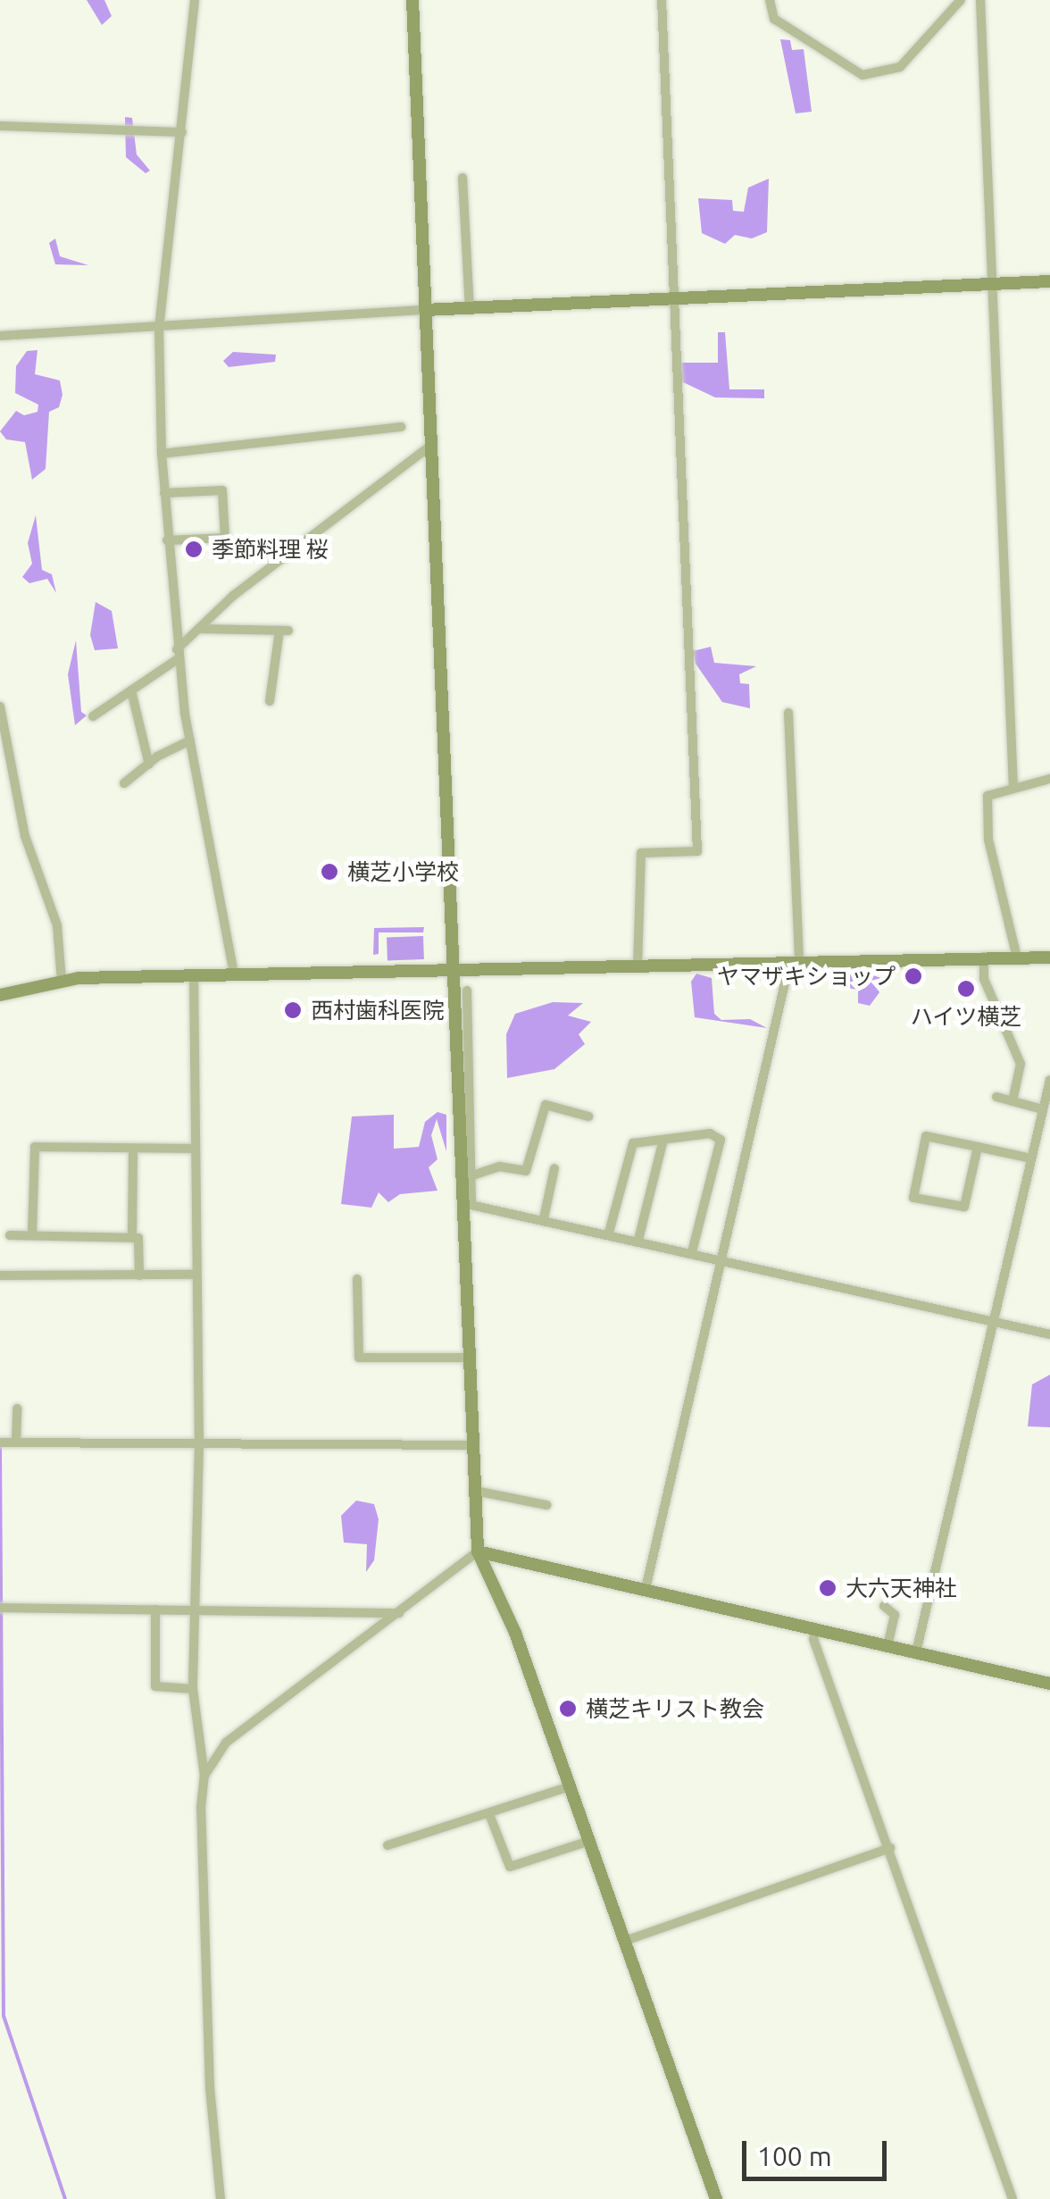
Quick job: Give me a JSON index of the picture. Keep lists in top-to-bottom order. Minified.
{"places":["季節料理 桜","横芝小学校","ヤマザキショップ","ハイツ横芝","西村歯科医院","大六天神社","横芝キリスト教会"],"scale_bar":"100 m"}
